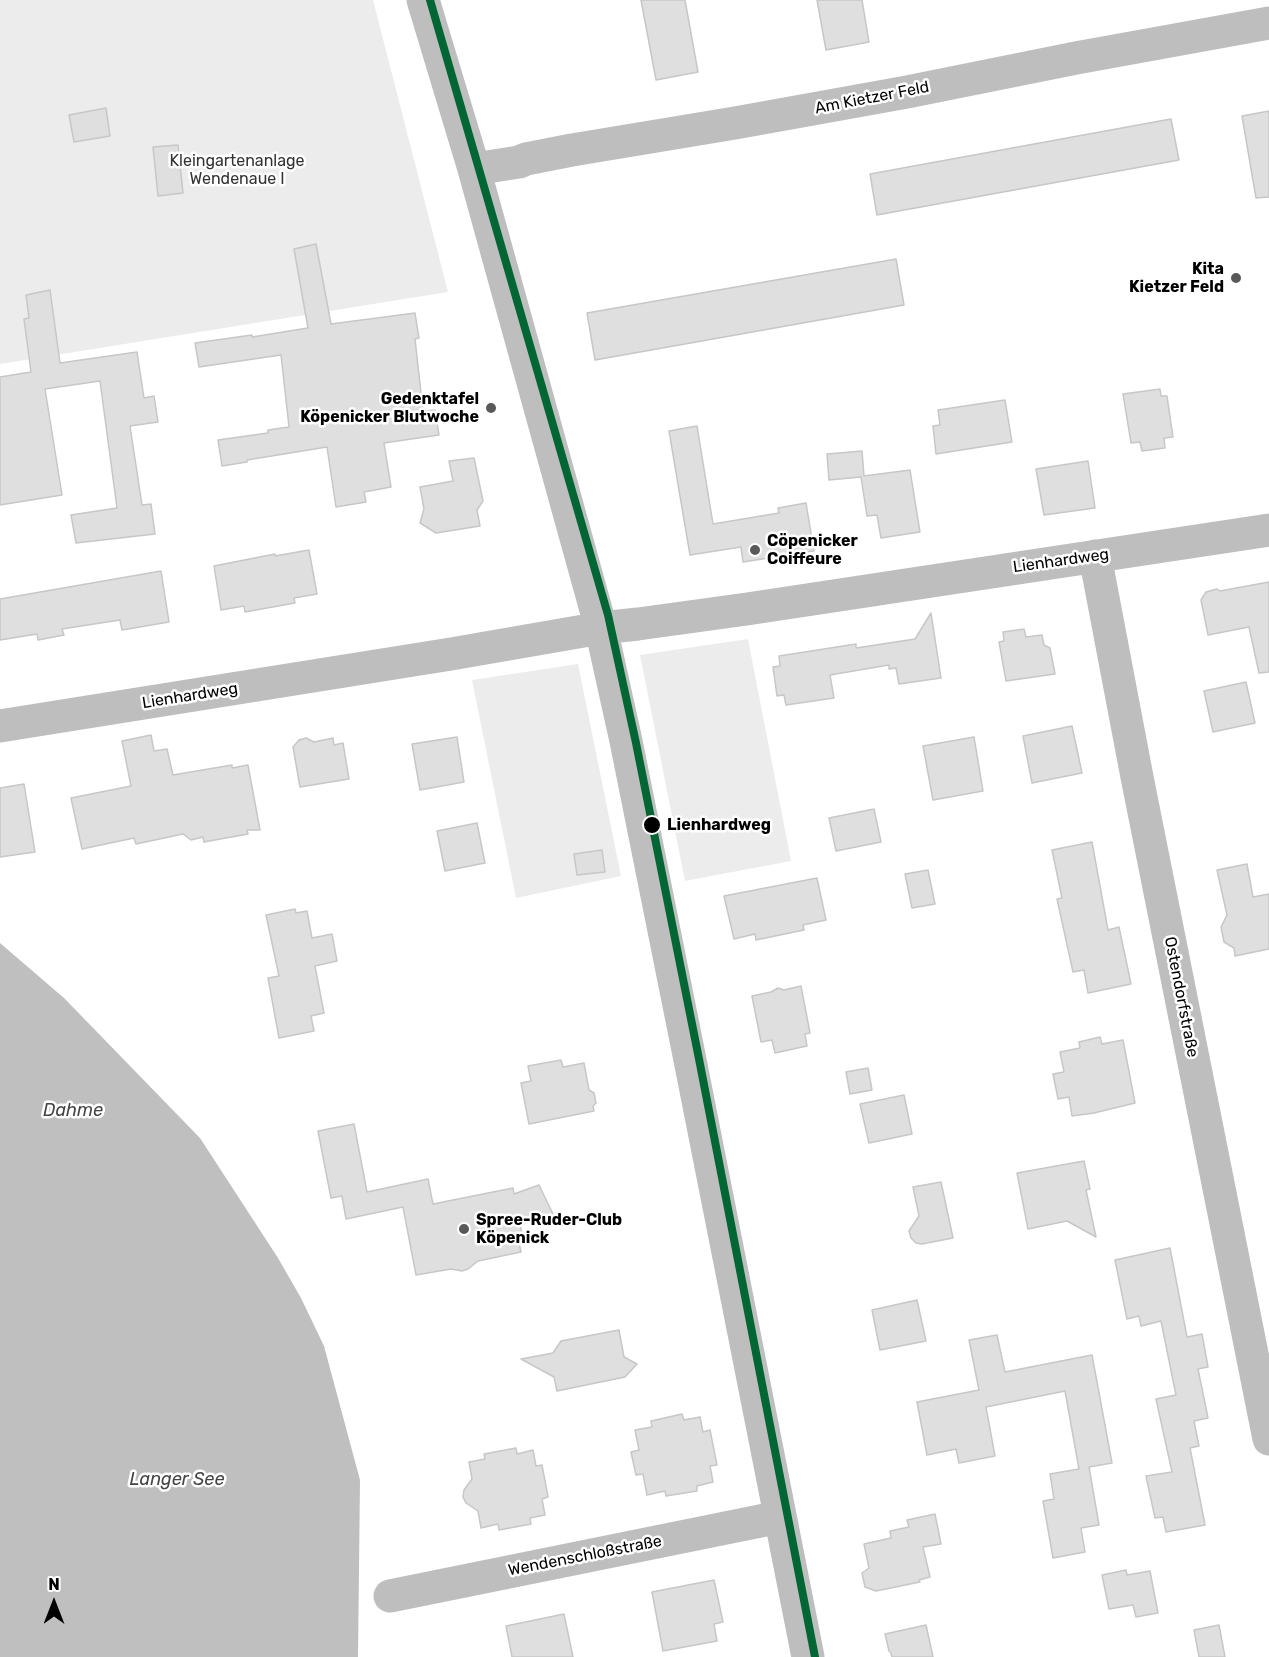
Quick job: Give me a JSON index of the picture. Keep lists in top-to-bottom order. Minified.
{"streets":{"street":["Am Kietzer Feld","Lienhardweg","Ostendorfstraße","Wendenschloßstraße"]},"crossings":[["Lienhardweg","Ostendorfstraße"]],"water":["Dahme","Langer See"],"parks":["Kleingartenanlage Wendenaue I"],"places":["Kita Kietzer Feld","Gedenktafel Köpenicker Blutwoche","Cöpenicker Coiffeure","Lienhardweg","Spree-Ruder-Club Köpenick"],"north":"top"}
